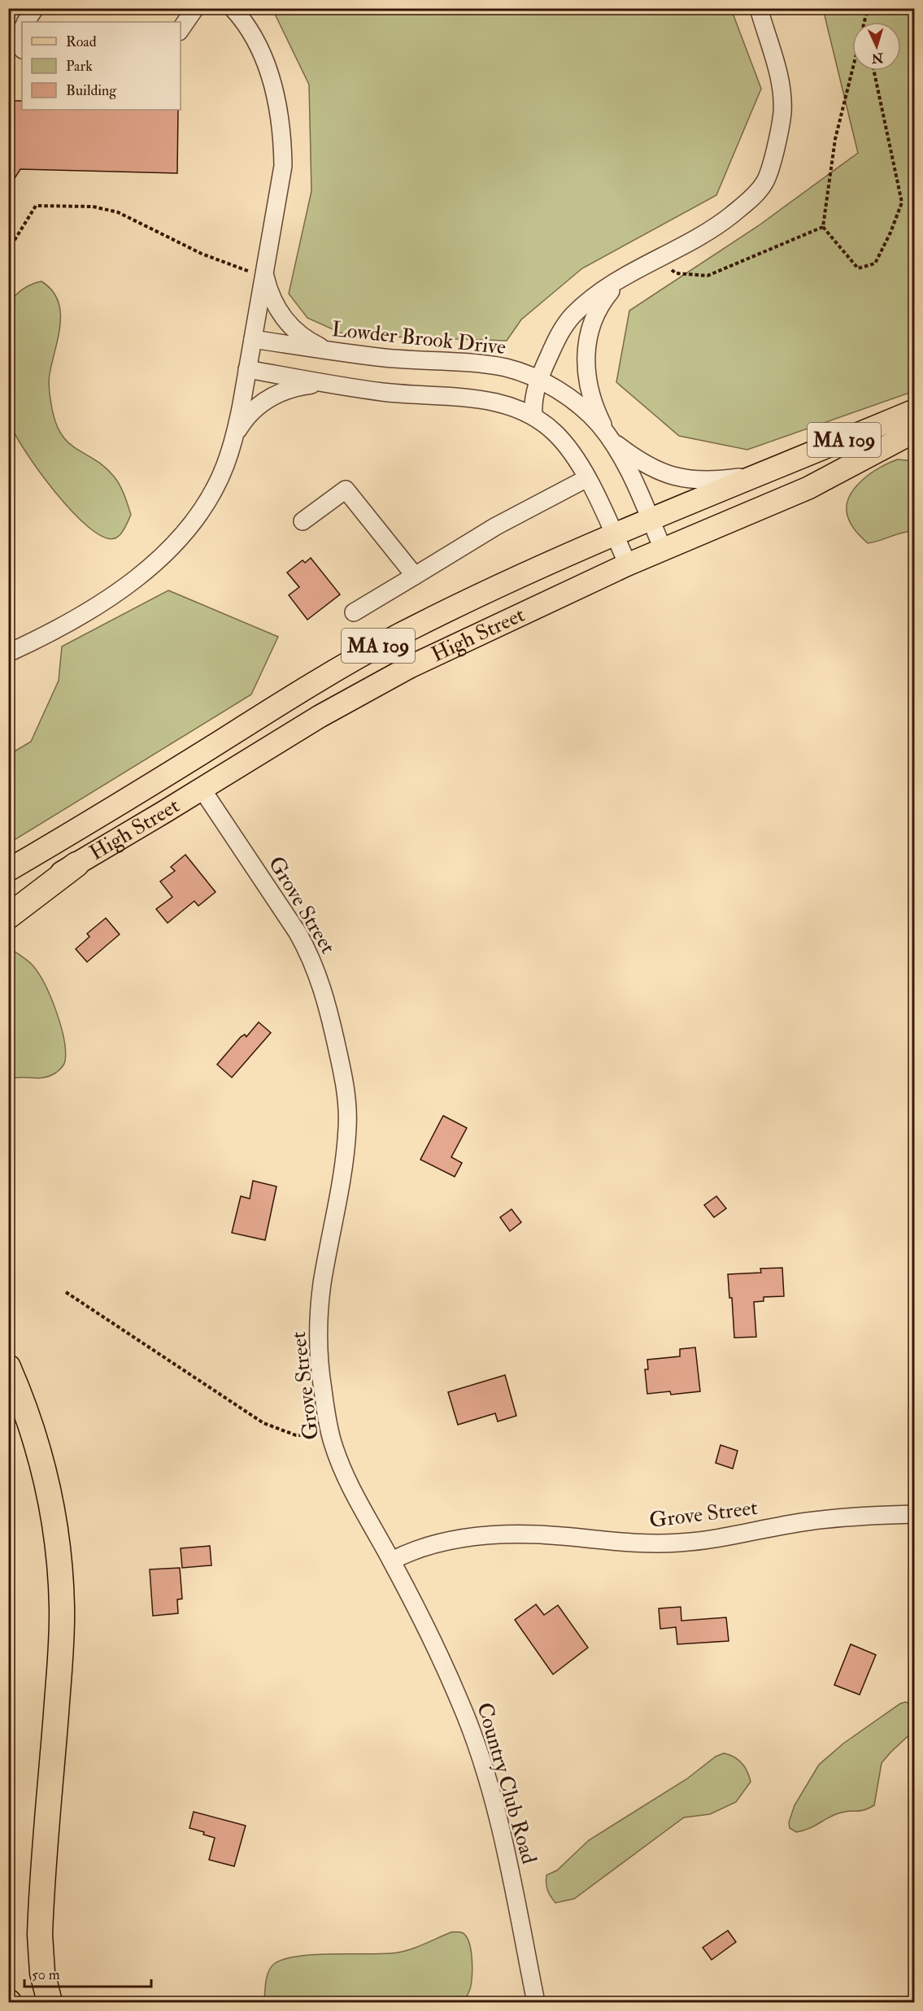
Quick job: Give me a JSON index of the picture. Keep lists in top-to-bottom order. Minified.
{"streets":{"main road":["MA 109","High Street"],"street":["Lowder Brook Drive","Grove Street","Country Club Road"]},"crossings":[["Lowder Brook Drive","High Street"],["High Street","Grove Street"],["Grove Street","Country Club Road"]],"legend":["Road","Park","Building"],"scale_bar":"50 m","north":"bottom"}
